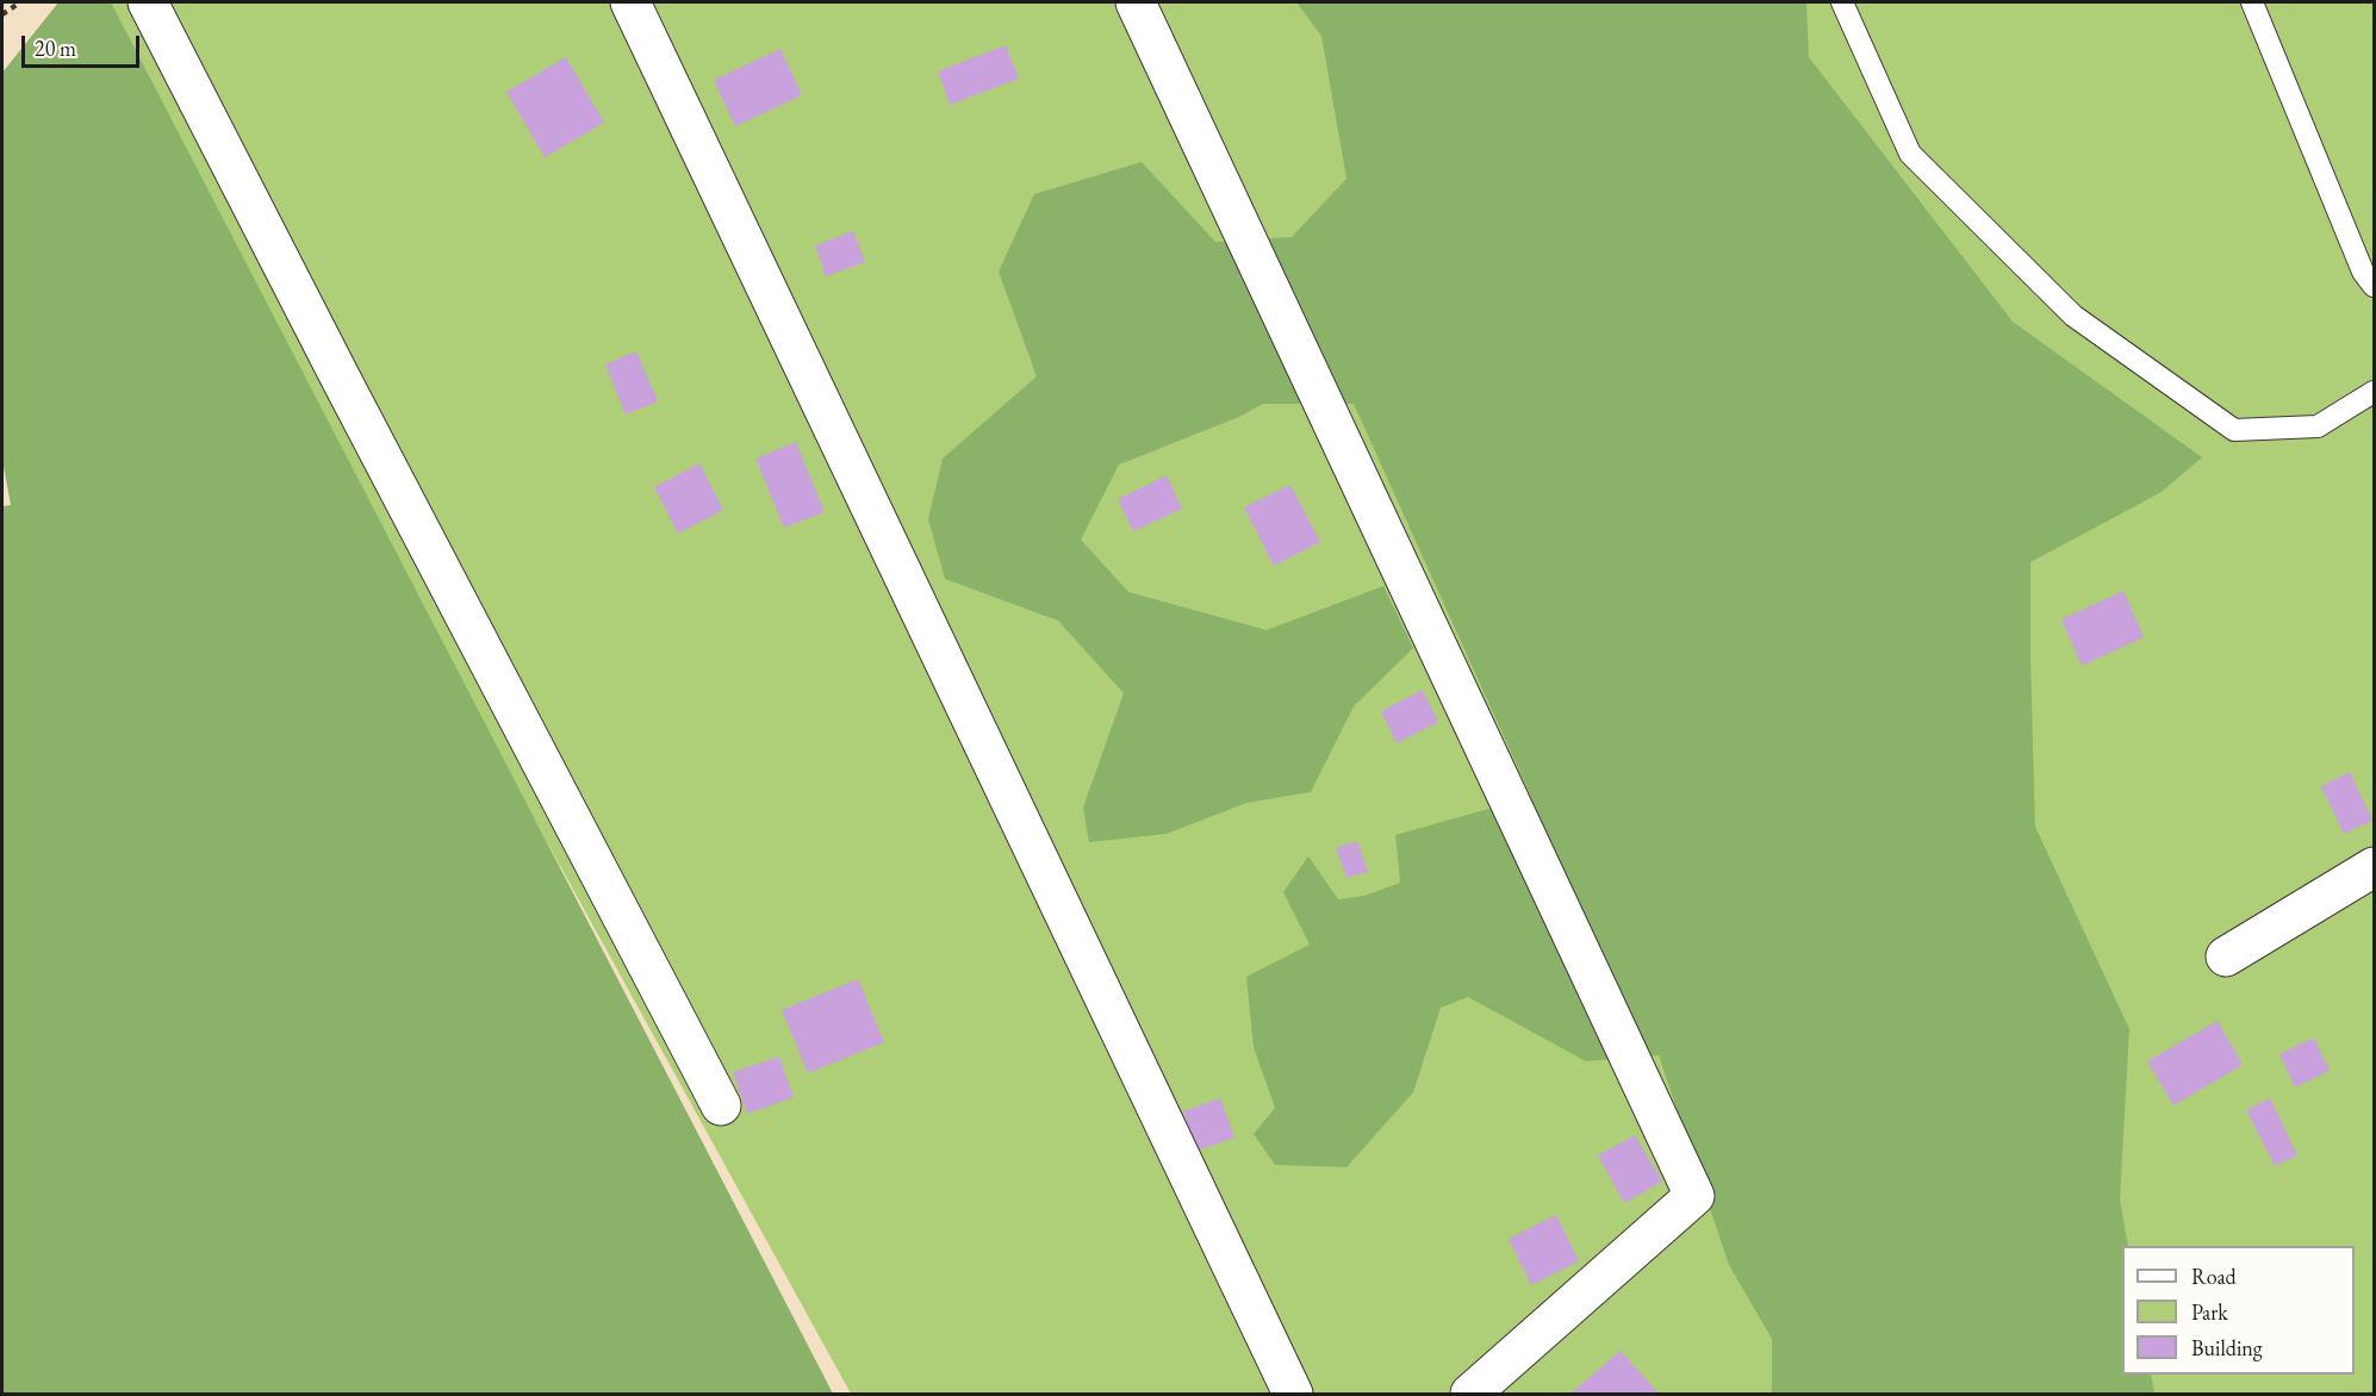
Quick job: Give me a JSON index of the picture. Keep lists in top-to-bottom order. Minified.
{"legend":["Road","Park","Building"],"scale_bar":"20 m"}
